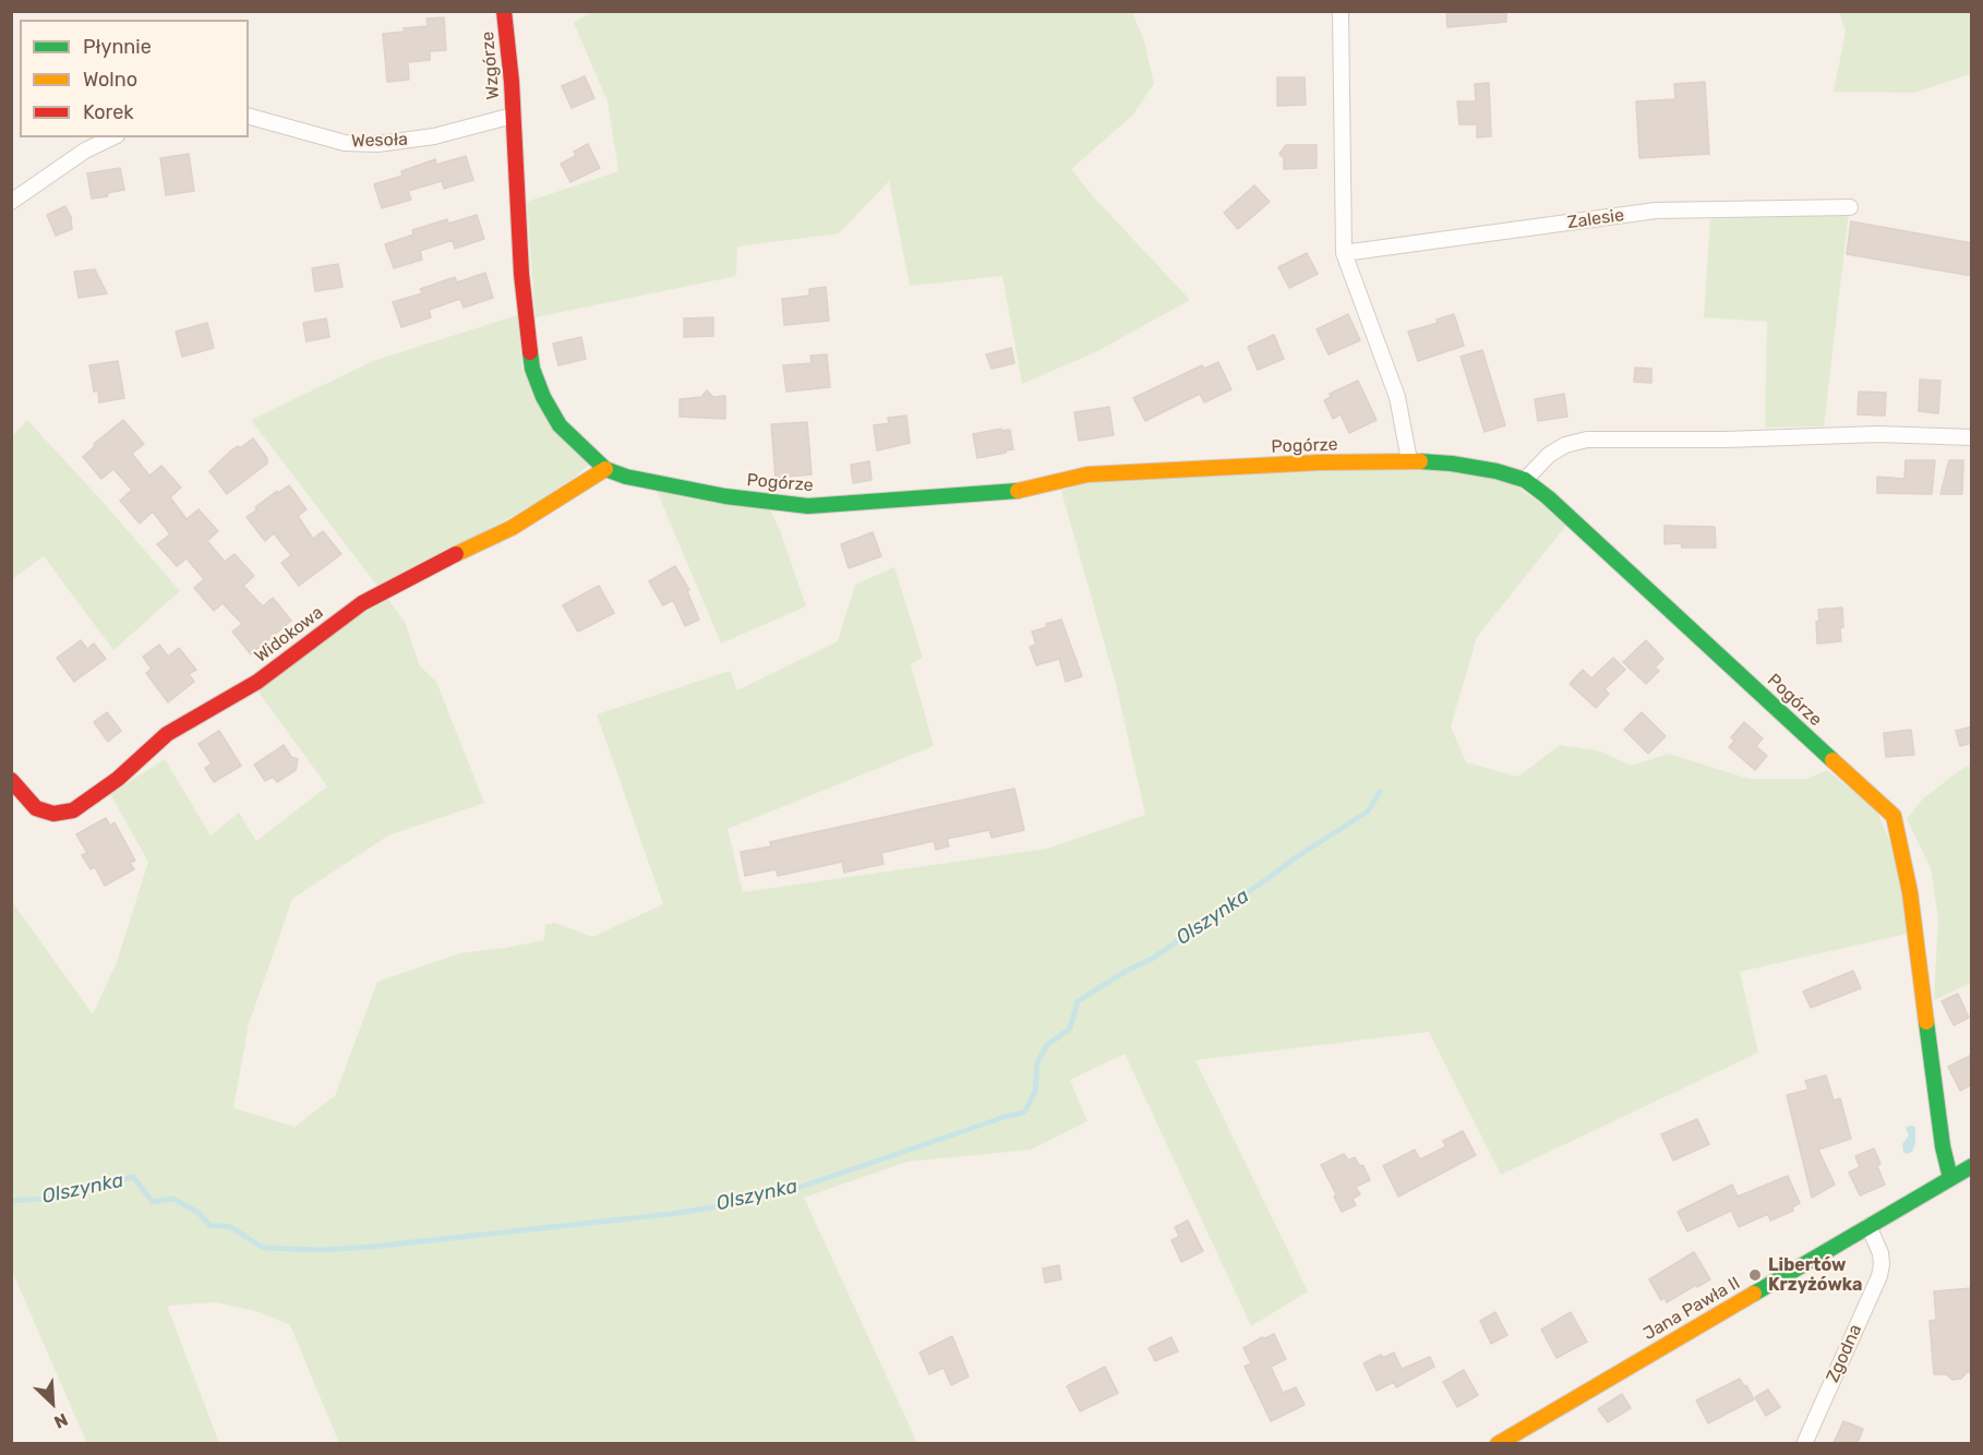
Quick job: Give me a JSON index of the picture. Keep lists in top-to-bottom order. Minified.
{"streets":{"street":["Wzgórze","Wesoła","Zalesie","Pogórze","Widokowa","Jana Pawła II","Zgodna"]},"crossings":[["Wzgórze","Wesoła"],["Wzgórze","Pogórze"],["Wesoła","Pogórze"],["Pogórze","Widokowa"],["Pogórze","Jana Pawła II"],["Jana Pawła II","Zgodna"]],"water":["Olszynka"],"places":["Libertów Krzyżówka"],"legend":["Płynnie","Wolno","Korek"],"north":"bottom right"}
